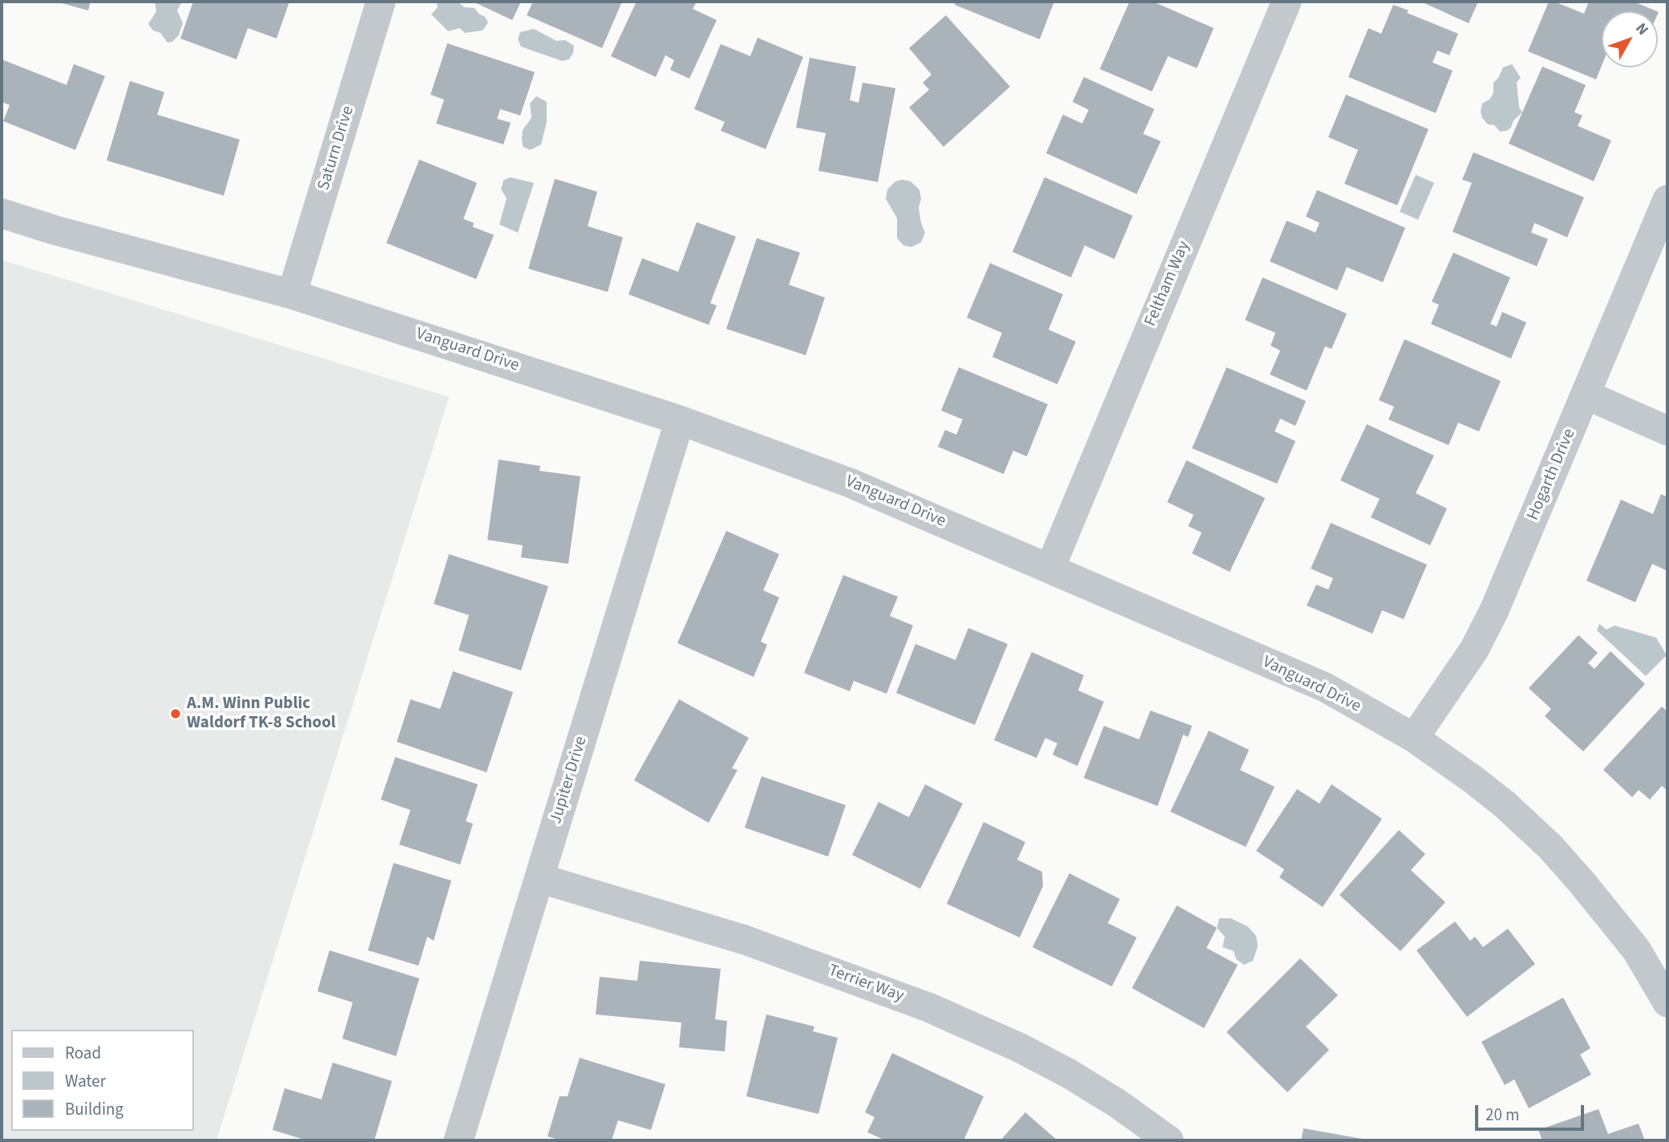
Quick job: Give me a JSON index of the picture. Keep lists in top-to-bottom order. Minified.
{"streets":{"street":["Saturn Drive","Feltham Way","Vanguard Drive","Hogarth Drive","Jupiter Drive","Terrier Way"]},"crossings":[["Saturn Drive","Vanguard Drive"],["Feltham Way","Vanguard Drive"],["Vanguard Drive","Hogarth Drive"],["Vanguard Drive","Jupiter Drive"],["Jupiter Drive","Terrier Way"]],"places":["A.M. Winn Public Waldorf TK-8 School"],"legend":["Road","Water","Building"],"scale_bar":"20 m","north":"top right"}
